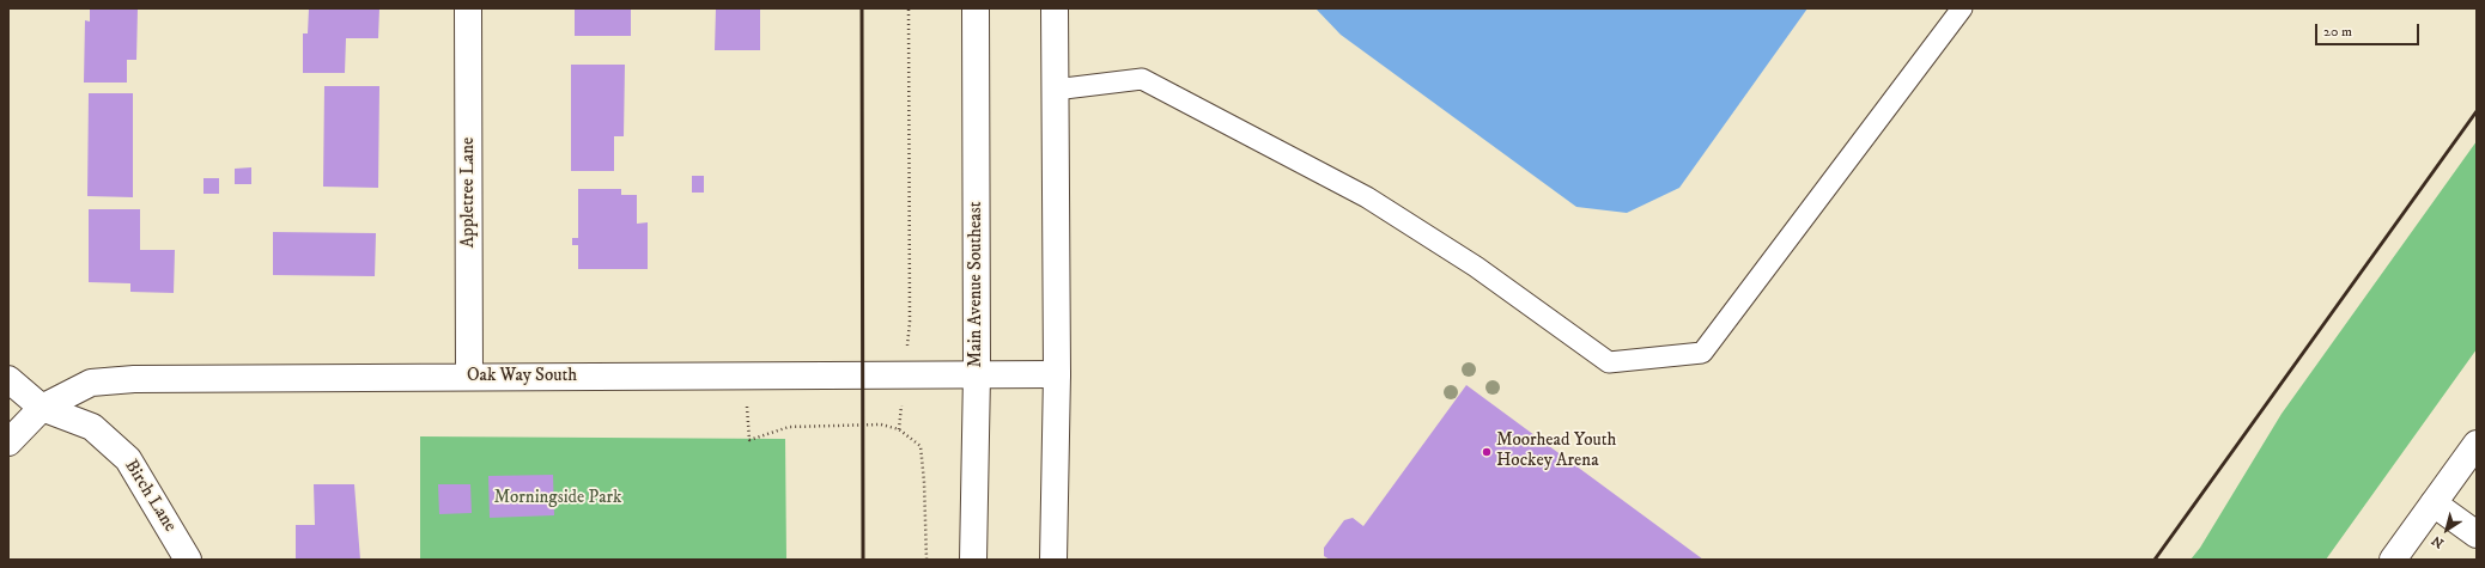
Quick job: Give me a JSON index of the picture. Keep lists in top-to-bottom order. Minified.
{"streets":{"street":["Appletree Lane","Main Avenue Southeast","Oak Way South","Birch Lane"]},"crossings":[["Appletree Lane","Oak Way South"],["Main Avenue Southeast","Oak Way South"],["Oak Way South","Birch Lane"]],"parks":["Morningside Park"],"places":["Moorhead Youth Hockey Arena"],"scale_bar":"20 m","north":"bottom left"}
